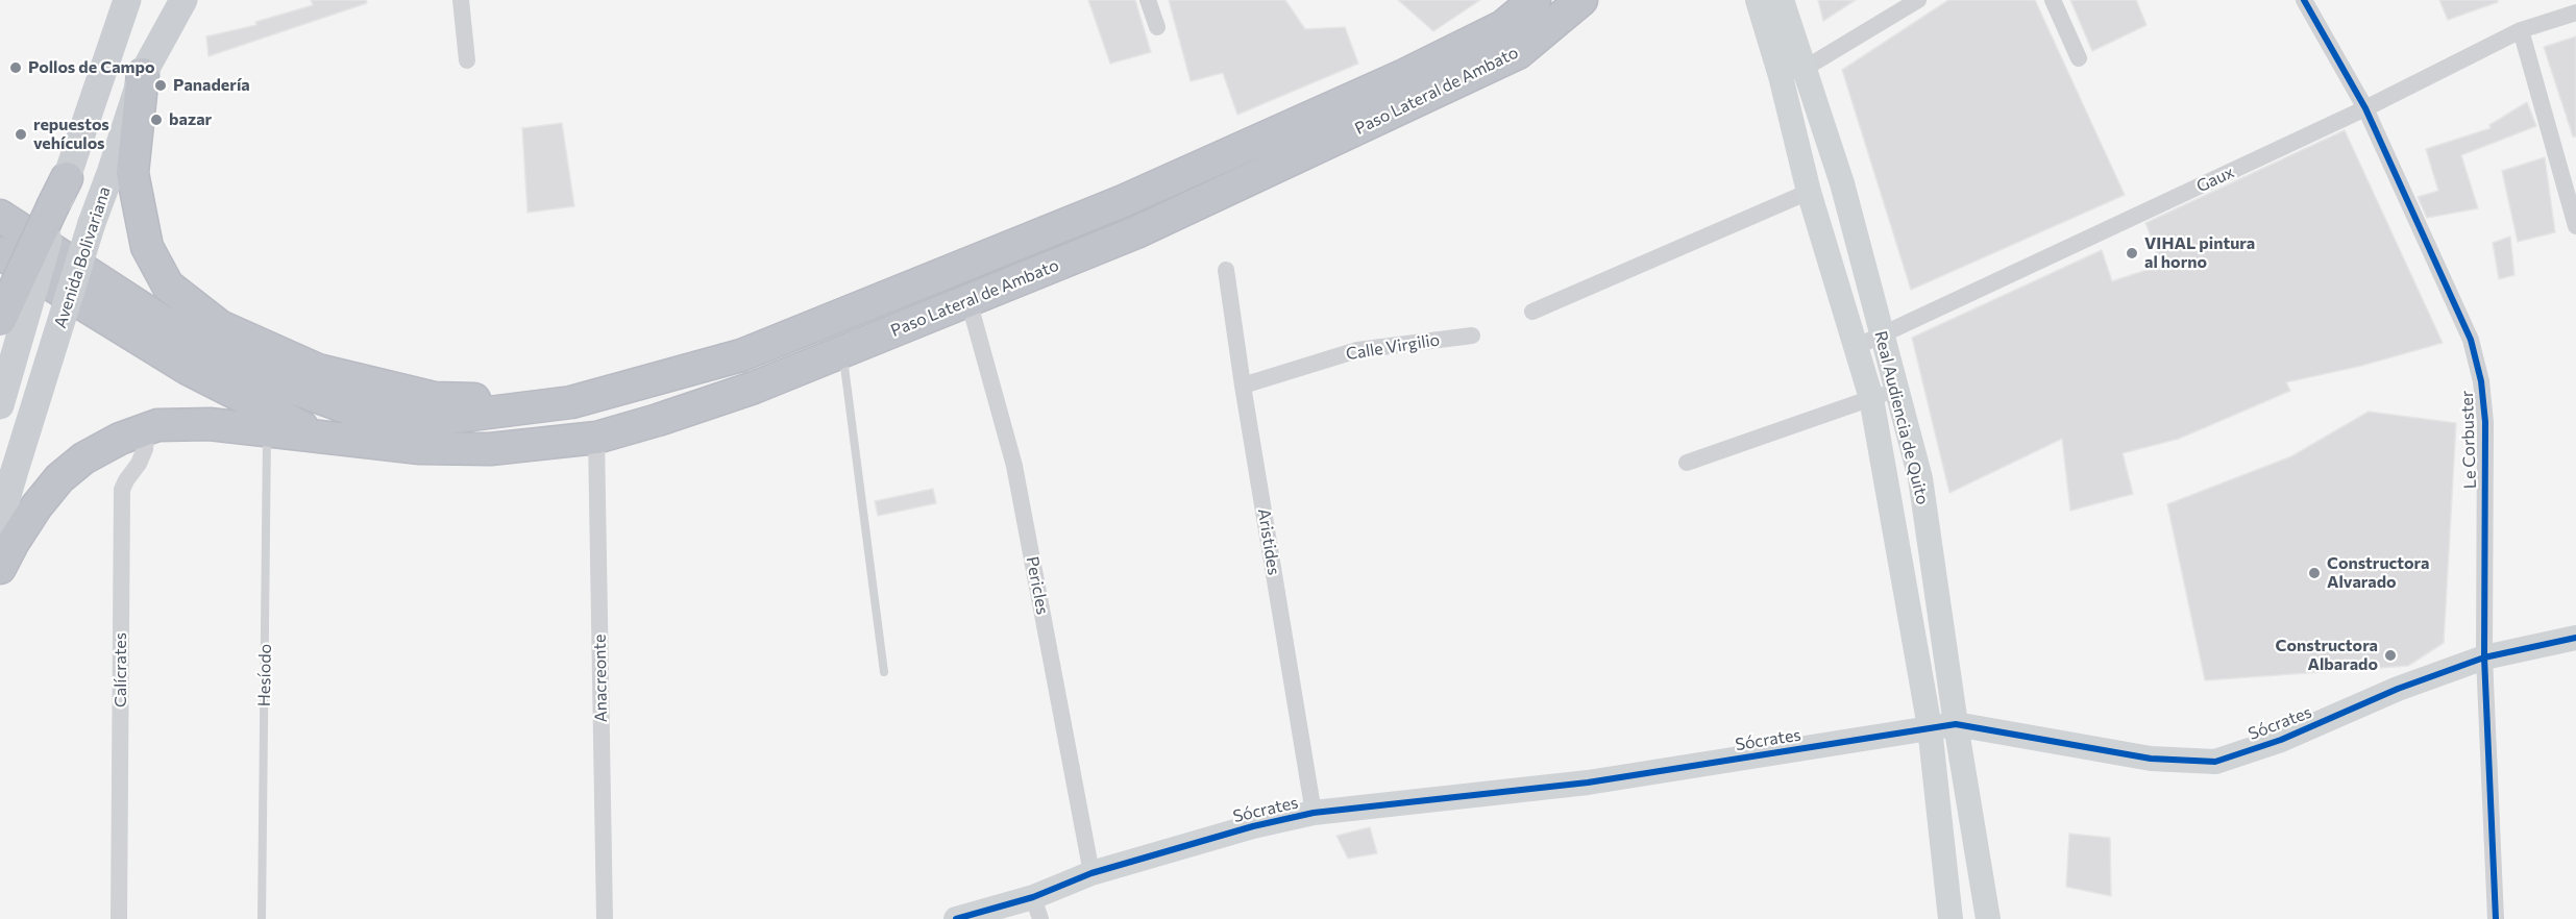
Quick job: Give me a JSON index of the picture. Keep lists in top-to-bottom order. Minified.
{"streets":{"highway":["Paso Lateral de Ambato"],"main road":["Avenida Bolivariana","Real Audiencia de Quito","Sócrates"],"street":["Gaux","Calle Virgilio","Le Corbuster","Aristides","Pericles","Calícrates","Anacreonte"],"lane":["Hesíodo"]},"crossings":[["Paso Lateral de Ambato","Pericles"],["Paso Lateral de Ambato","Calícrates"],["Paso Lateral de Ambato","Hesíodo"],["Paso Lateral de Ambato","Anacreonte"],["Gaux","Real Audiencia de Quito"],["Gaux","Le Corbuster"],["Calle Virgilio","Aristides"],["Real Audiencia de Quito","Sócrates"],["Le Corbuster","Sócrates"],["Aristides","Sócrates"],["Pericles","Sócrates"]],"places":["Pollos de Campo","Panadería","bazar","repuestos vehículos","VIHAL pintura al horno","Constructora Alvarado","Constructora Albarado"]}
